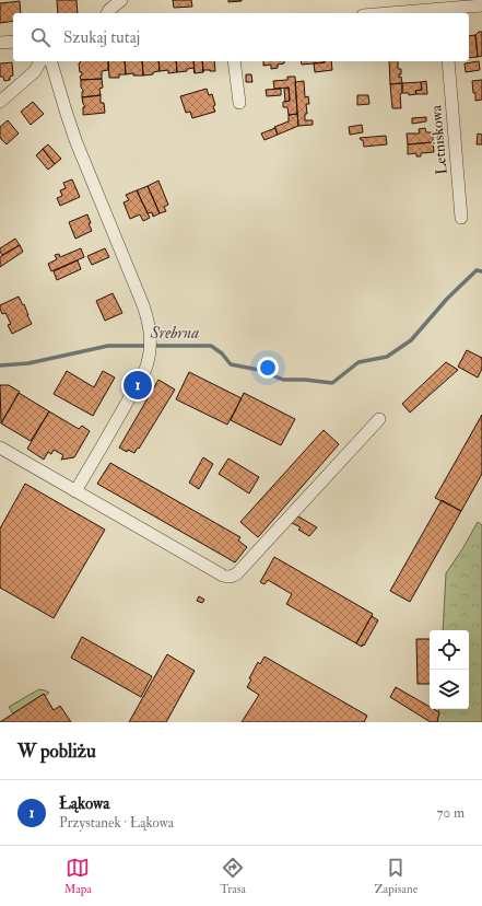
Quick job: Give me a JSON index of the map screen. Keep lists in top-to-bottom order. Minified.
{"streets":{"street":["Letniskowa"]},"water":["Srebrna"],"page":{"search":"Szukaj tutaj","pins":"1","heading":"W pobliżu","list":[{"mark":"1","name":"Łąkowa","note":"Przystanek · Łąkowa","value":"70 m"}],"nav":["Mapa","Trasa","Zapisane"]}}
